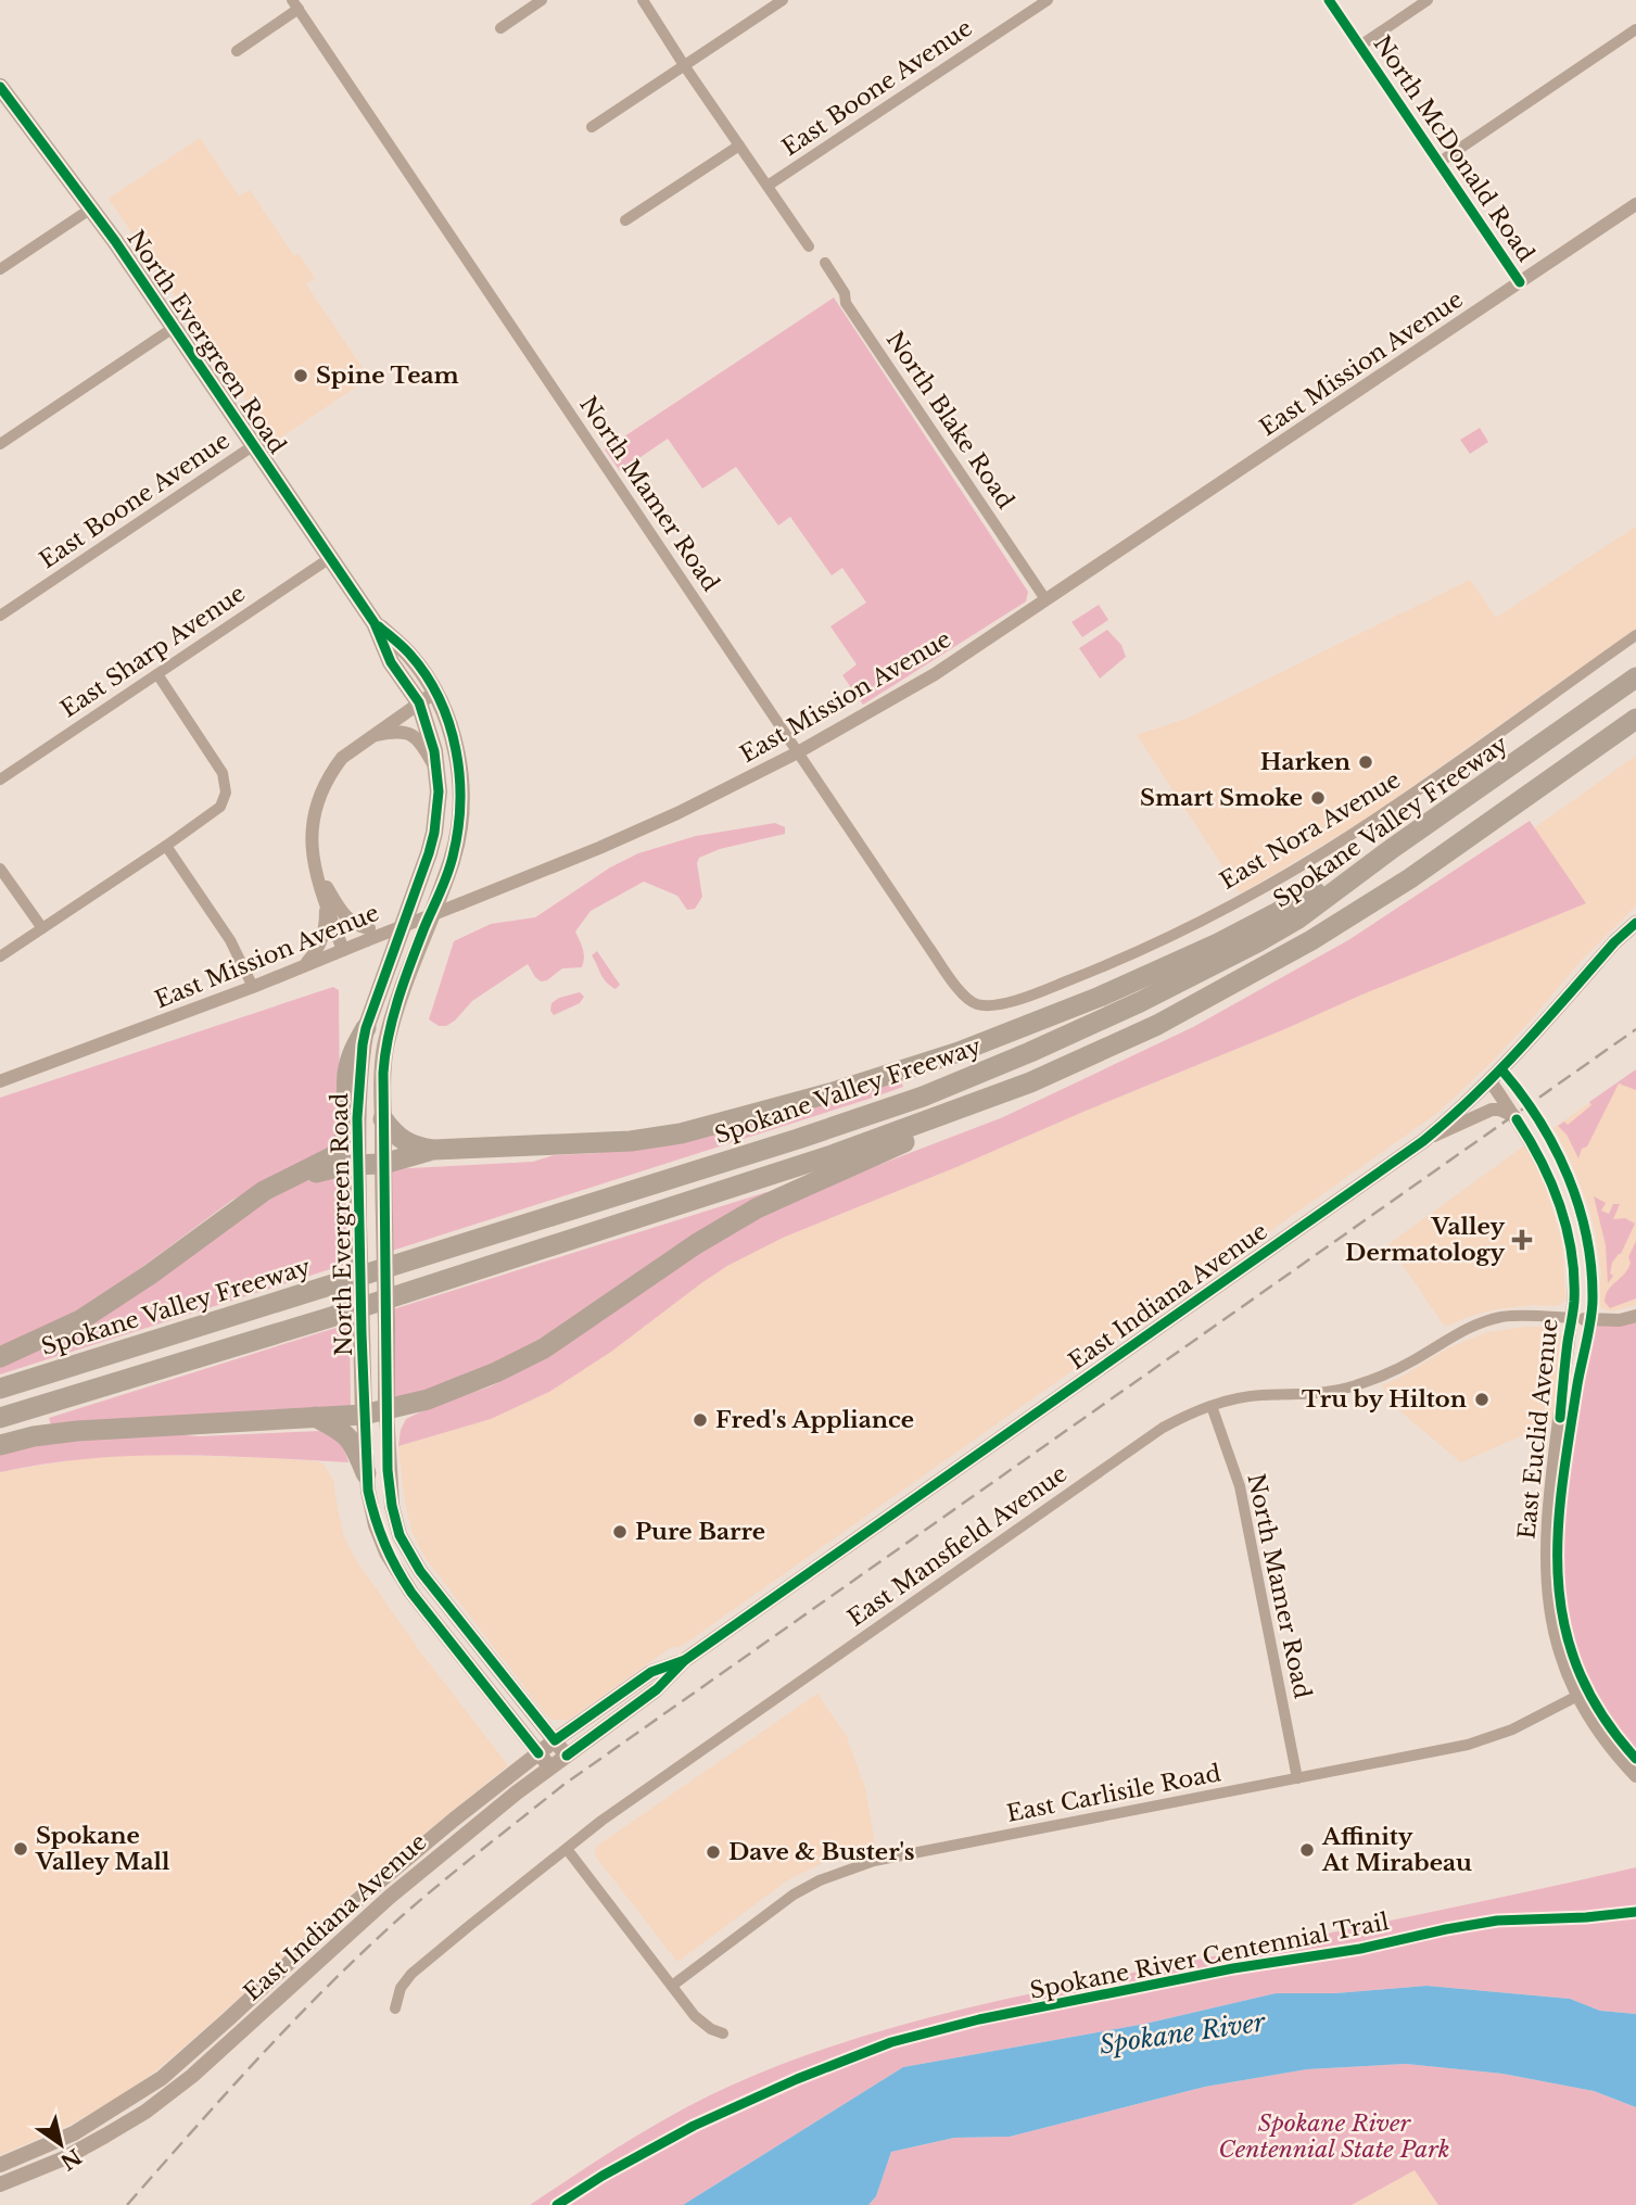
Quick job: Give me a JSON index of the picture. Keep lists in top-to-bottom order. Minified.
{"streets":{"highway":["Spokane Valley Freeway"],"main road":["North Evergreen Road","East Indiana Avenue"],"street":["East Boone Avenue","North McDonald Road","East Mission Avenue","North Blake Road","North Mamer Road","East Sharp Avenue","East Nora Avenue","East Euclid Avenue","East Mansfield Avenue","East Carlisile Road"],"cycle path":["Spokane River Centennial Trail"]},"crossings":[["East Boone Avenue","North Evergreen Road"],["North McDonald Road","East Mission Avenue"],["North Evergreen Road","East Sharp Avenue"],["North Evergreen Road","East Indiana Avenue"],["East Mission Avenue","North Blake Road"],["East Mission Avenue","North Mamer Road"],["North Mamer Road","East Nora Avenue"],["North Mamer Road","East Mansfield Avenue"],["North Mamer Road","East Carlisile Road"],["East Indiana Avenue","East Euclid Avenue"],["East Euclid Avenue","East Mansfield Avenue"],["East Euclid Avenue","East Carlisile Road"]],"water":["Spokane River"],"parks":["Spokane River Centennial State Park"],"places":{"other":["Spine Team","Harken","Smart Smoke","Tru by Hilton","Fred's Appliance","Pure Barre","Spokane Valley Mall","Affinity At Mirabeau","Dave & Buster's"],"health":["Valley Dermatology"]},"north":"bottom right"}
